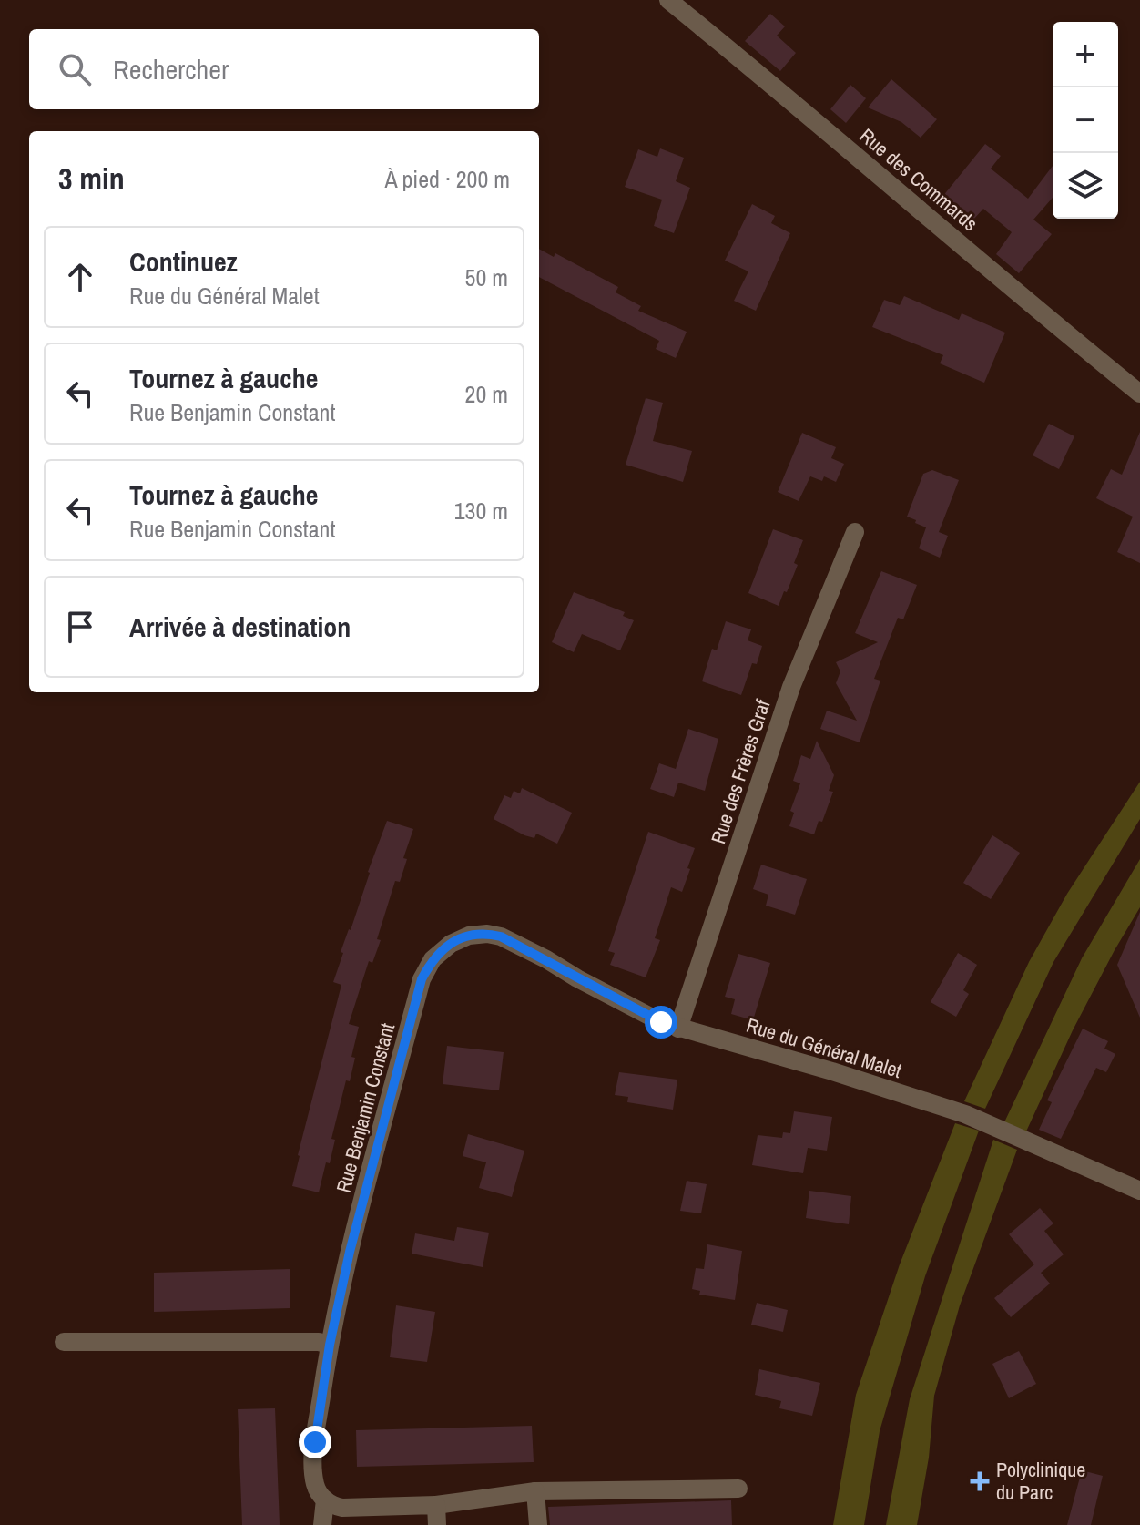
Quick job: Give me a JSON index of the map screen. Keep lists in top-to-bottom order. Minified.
{"streets":{"street":["Rue des Commards","Rue des Frères Graf","Rue du Général Malet","Rue Benjamin Constant"]},"crossings":[["Rue des Frères Graf","Rue du Général Malet"],["Rue du Général Malet","Rue Benjamin Constant"]],"places":{"health":["Polyclinique du Parc"]},"page":{"map_buttons":["+","−"],"search":"Rechercher","heading":["3 min","À pied · 200 m"],"list":[["Continuez","Rue du Général Malet","50 m"],["Tournez à gauche","Rue Benjamin Constant","20 m"],["Tournez à gauche","Rue Benjamin Constant","130 m"],"Arrivée à destination"]}}
